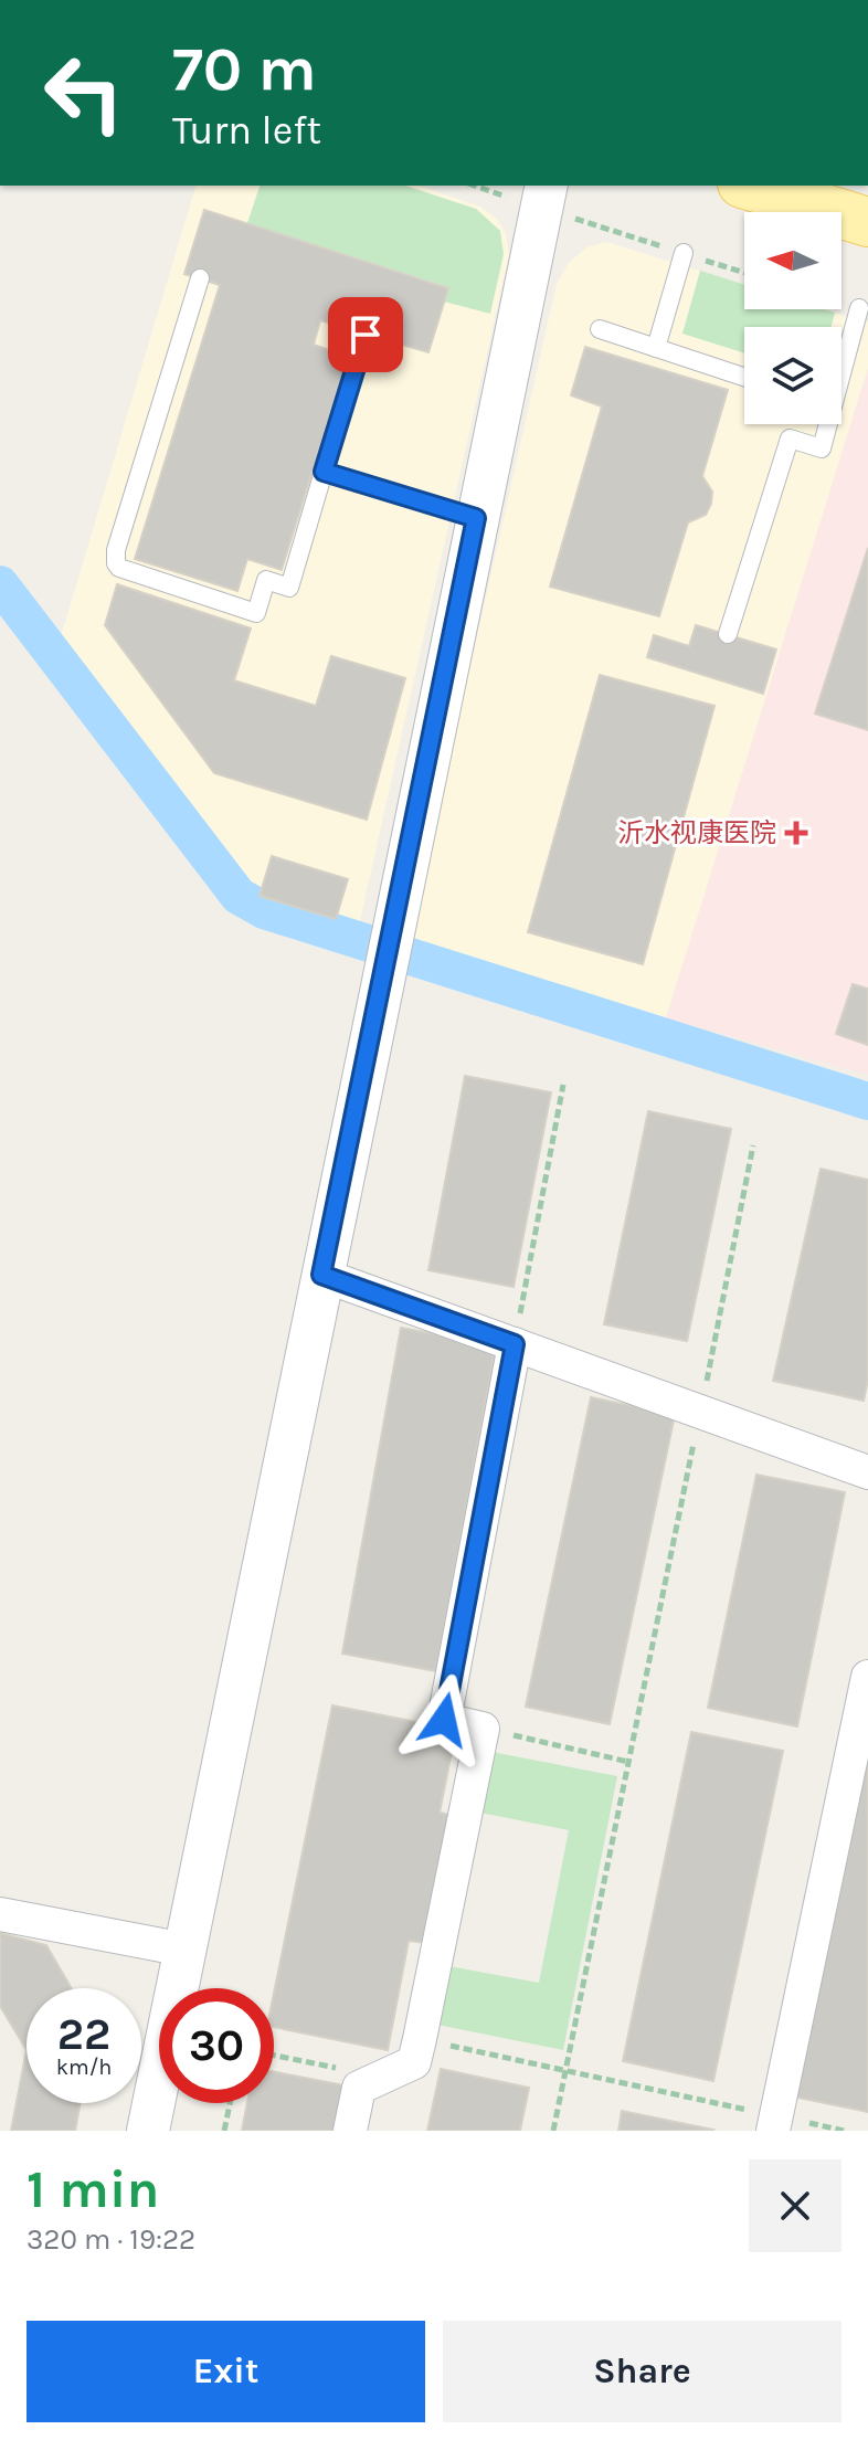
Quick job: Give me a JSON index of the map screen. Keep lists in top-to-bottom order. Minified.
{"places":{"health":["沂水视康医院"]},"north":"left","page":{"turn":["70 m","Turn left"],"speed":"22 km/h","limit":"30","heading":["1 min","320 m · 19:22"],"buttons":["Exit","Share"]}}
